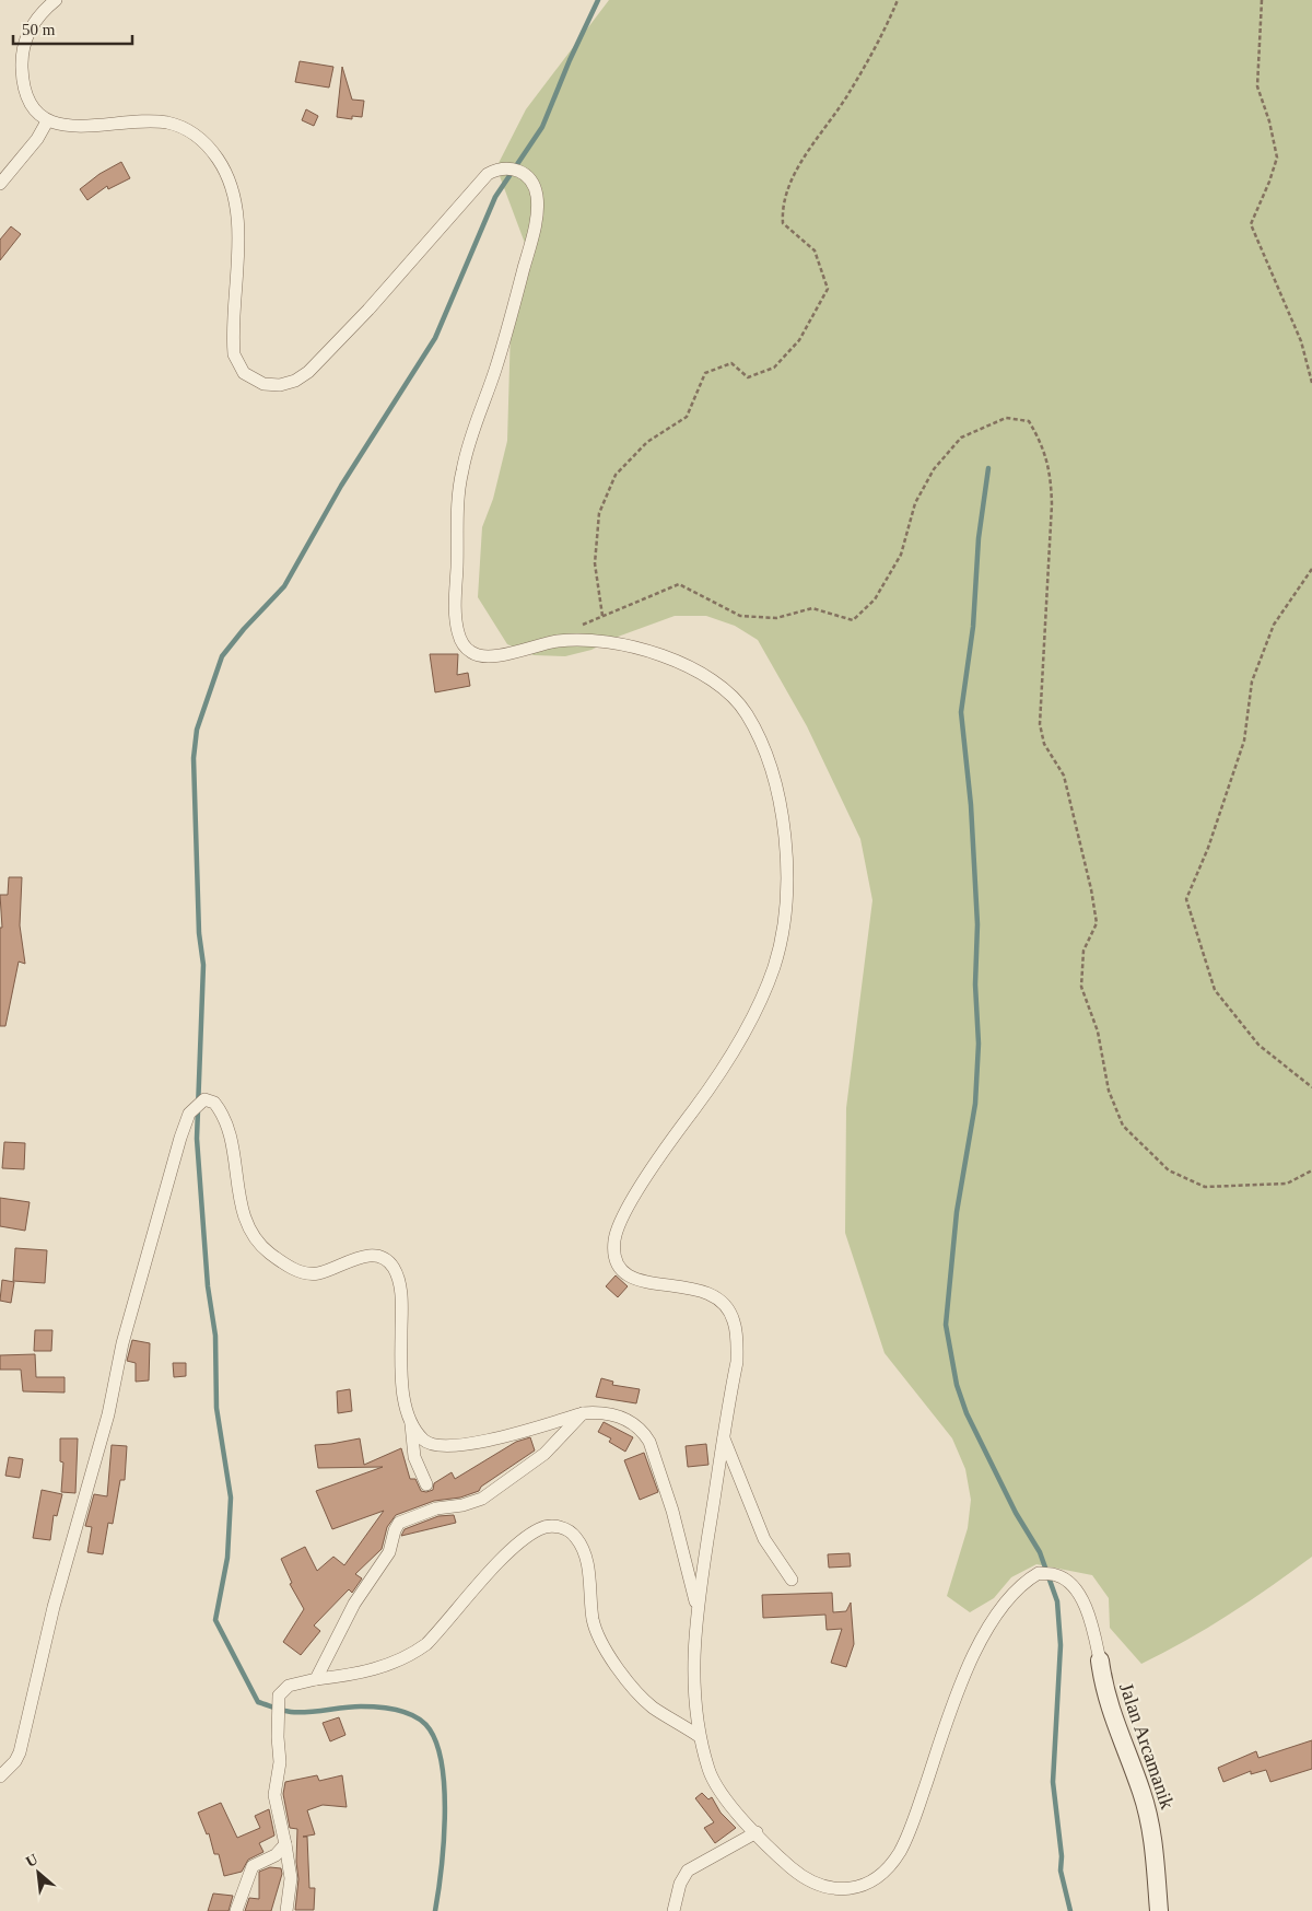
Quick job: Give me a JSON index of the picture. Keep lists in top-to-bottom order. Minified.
{"streets":{"street":["Jalan Arcamanik"]},"scale_bar":"50 m","north":"top left"}
